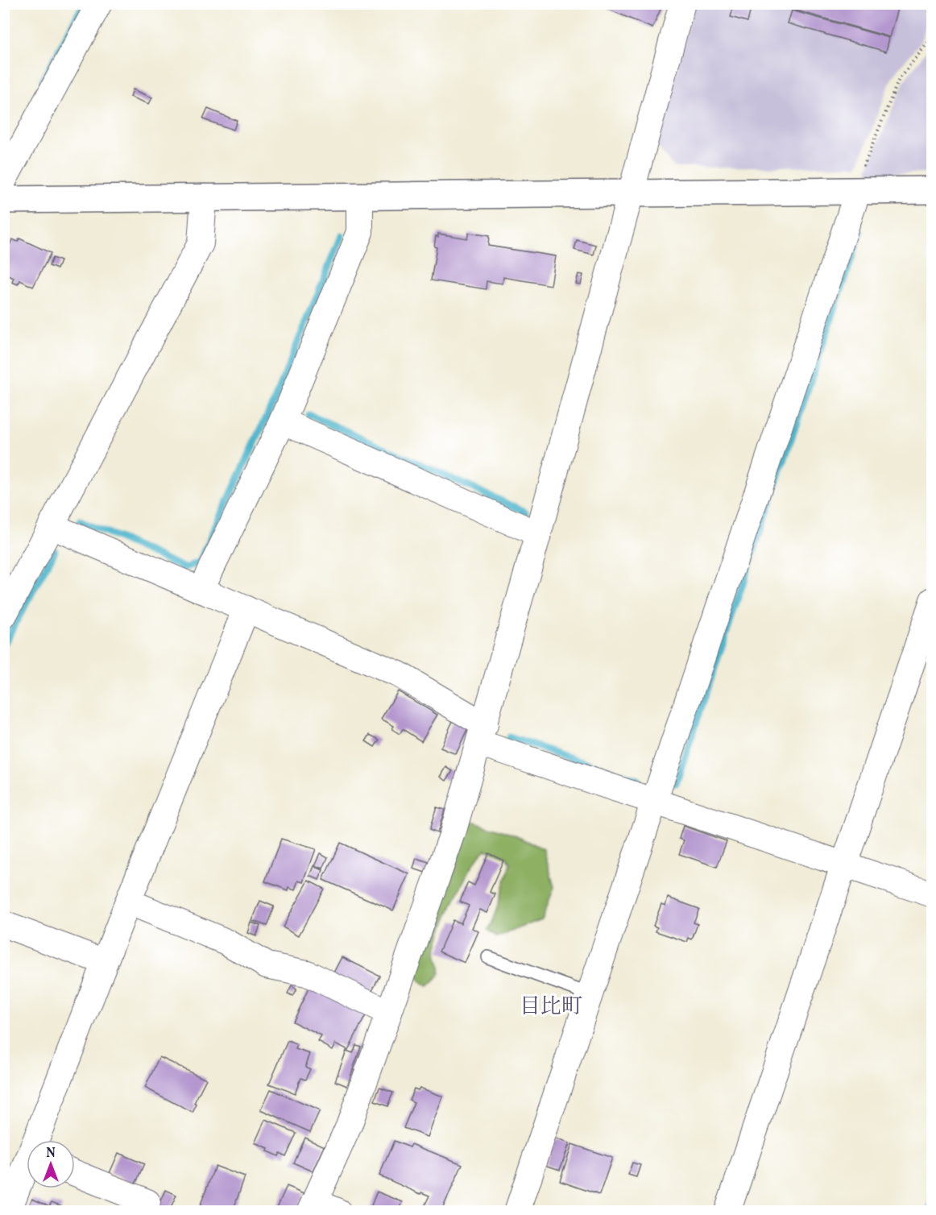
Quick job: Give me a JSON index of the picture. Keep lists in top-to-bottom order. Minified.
{"districts":["目比町"],"north":"top"}
